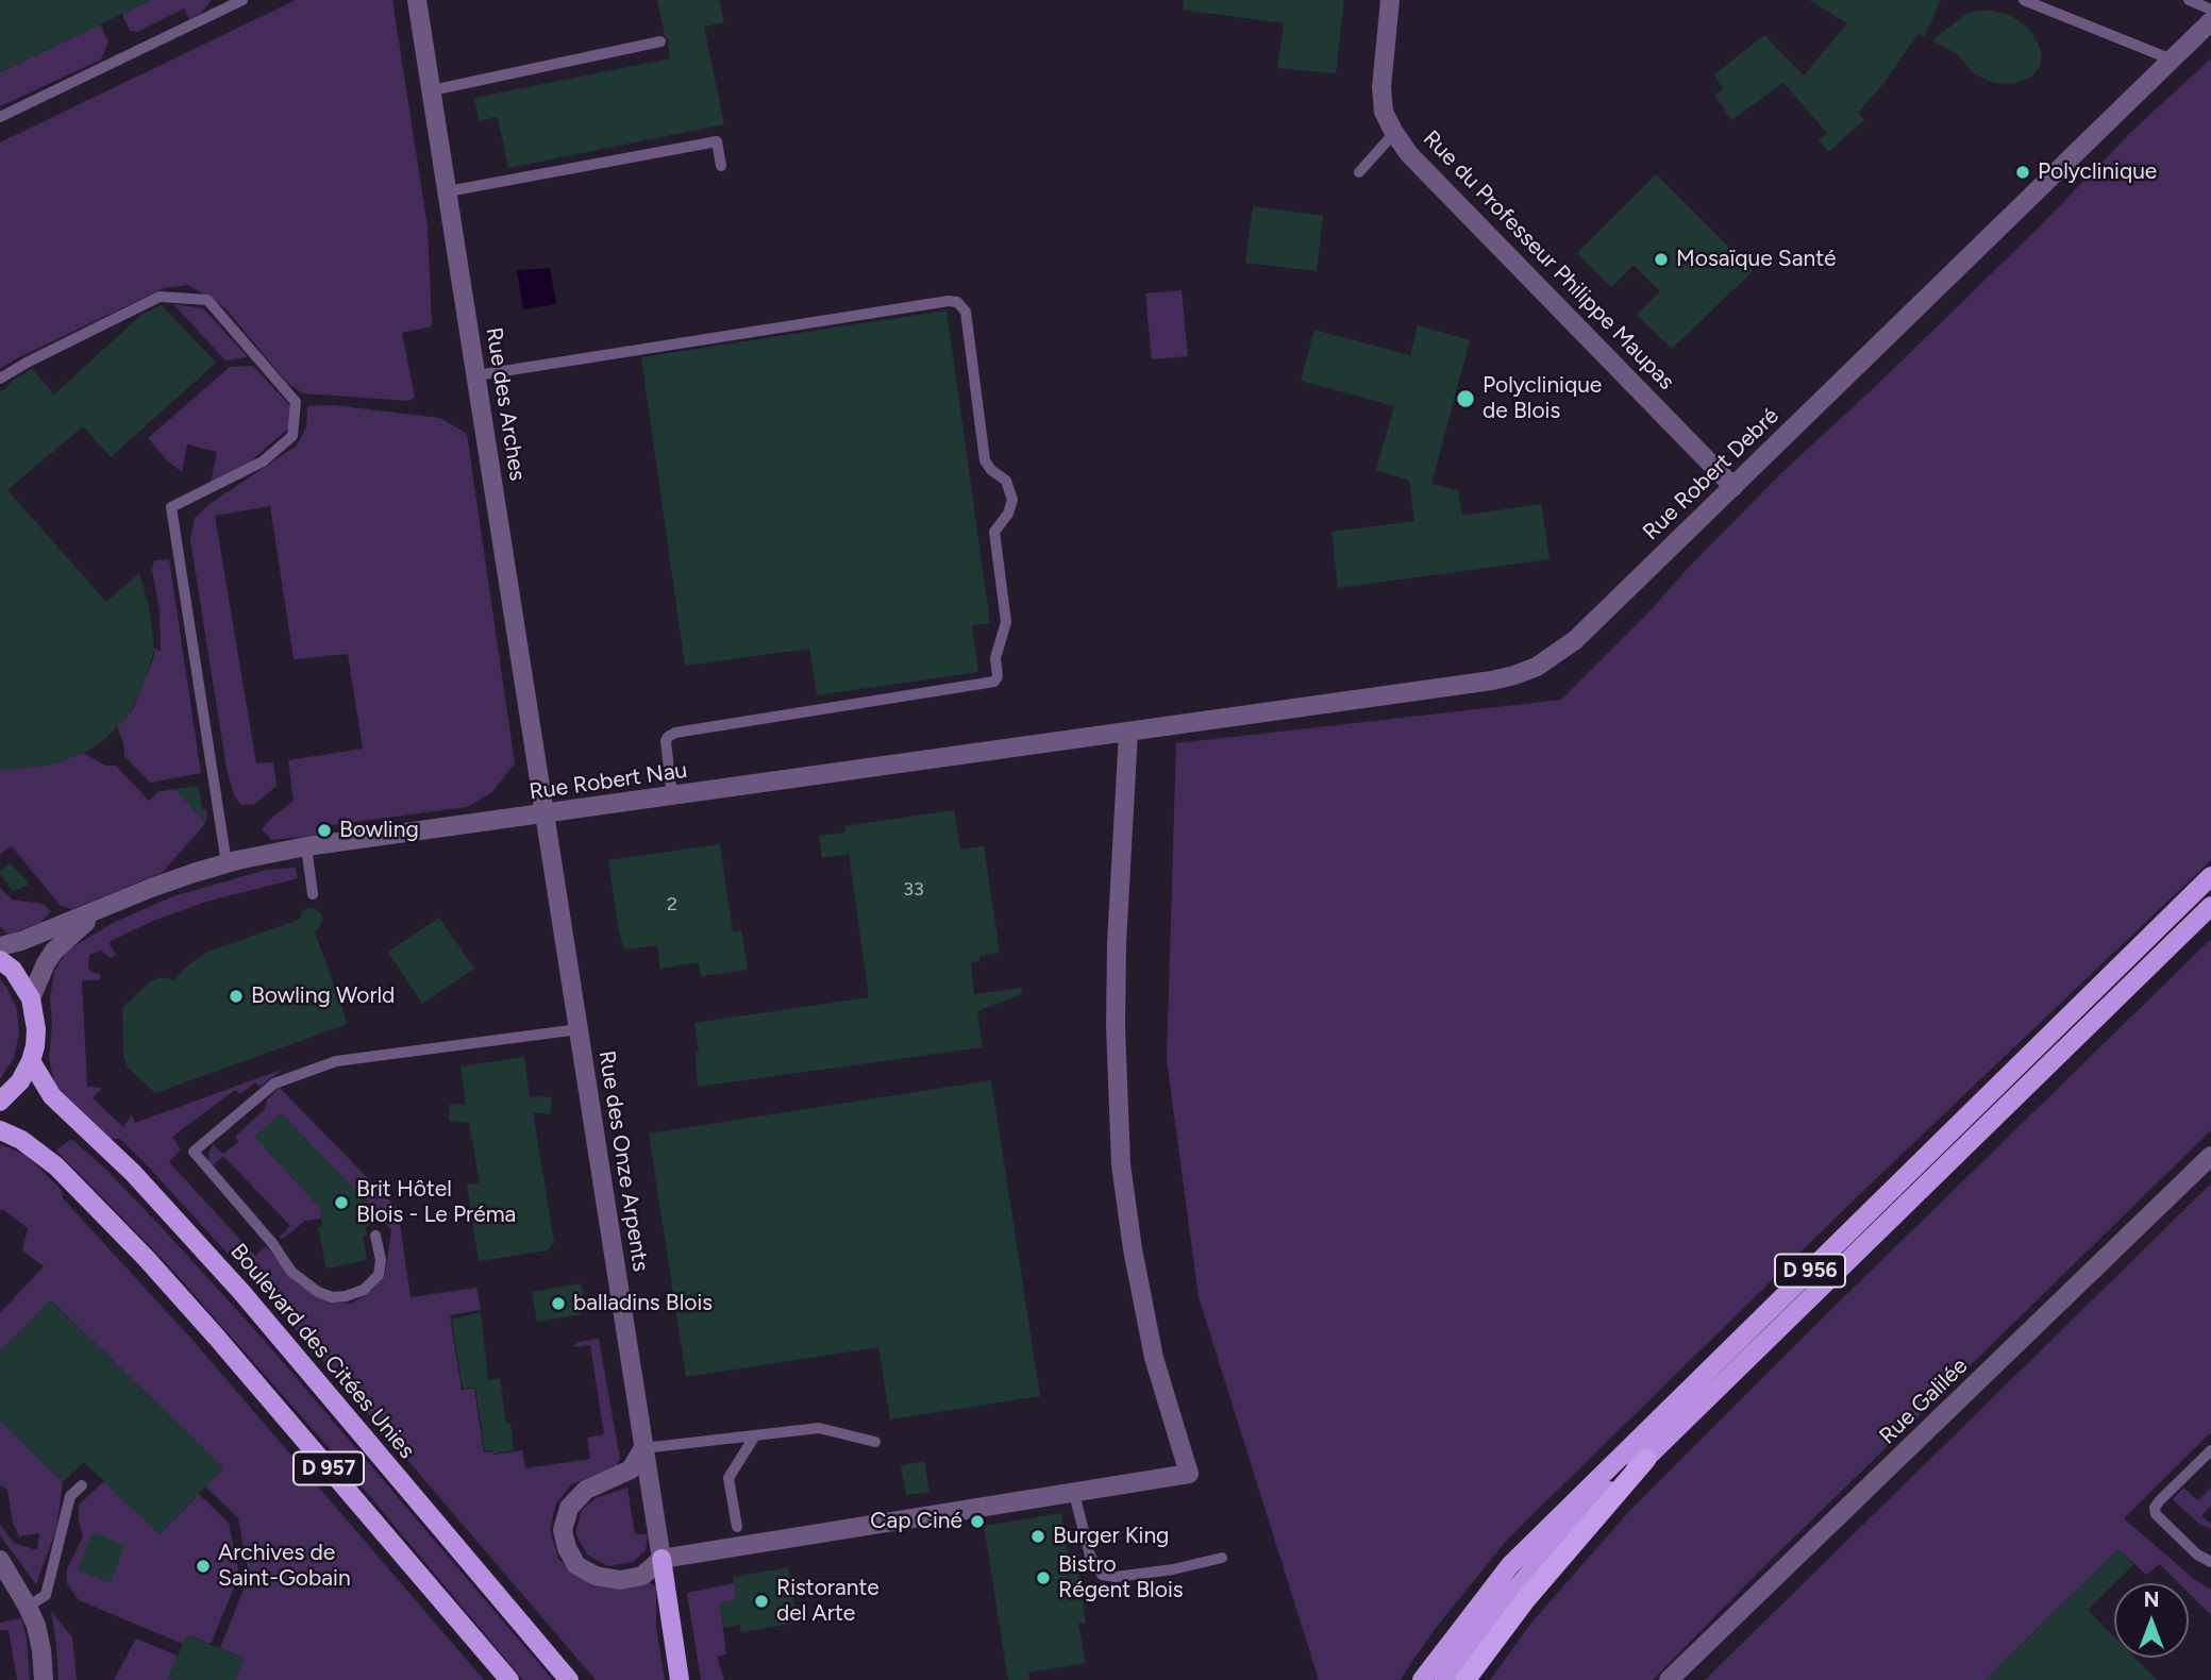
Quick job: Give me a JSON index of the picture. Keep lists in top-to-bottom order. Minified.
{"streets":{"highway":["D 956"],"main road":["Boulevard des Citées Unies","D 957"],"street":["Rue du Professeur Philippe Maupas","Rue des Arches","Rue Robert Debré","Rue Robert Nau","Rue des Onze Arpents","Rue Galilée"]},"crossings":[["Rue du Professeur Philippe Maupas","Rue Robert Debré"],["Rue des Arches","Rue Robert Nau"],["Rue des Arches","Rue des Onze Arpents"],["Rue Robert Debré","Rue Robert Nau"],["Rue Robert Nau","Rue des Onze Arpents"]],"places":["Polyclinique","Mosaïque Santé","Polyclinique de Blois","Bowling","Bowling World","Brit Hôtel Blois - Le Préma","balladins Blois","Cap Ciné","Burger King","Archives de Saint-Gobain","Bistro Régent Blois","Ristorante del Arte"],"house_numbers":["33","2"],"north":"top"}
